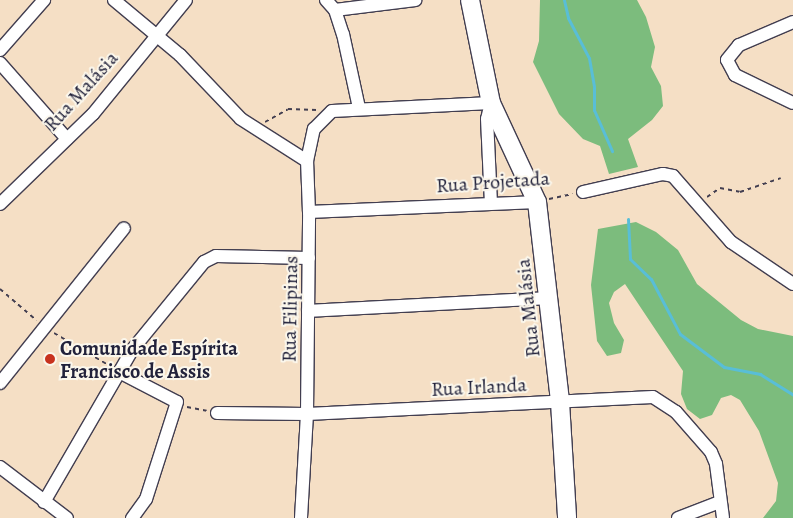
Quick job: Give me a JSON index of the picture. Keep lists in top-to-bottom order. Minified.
{"streets":{"street":["Rua Malásia","Rua Projetada","Rua Filipinas","Rua Irlanda"]},"crossings":[["Rua Malásia","Rua Projetada"],["Rua Malásia","Rua Irlanda"],["Rua Projetada","Rua Filipinas"],["Rua Filipinas","Rua Irlanda"]],"places":["Comunidade Espírita Francisco de Assis"]}
